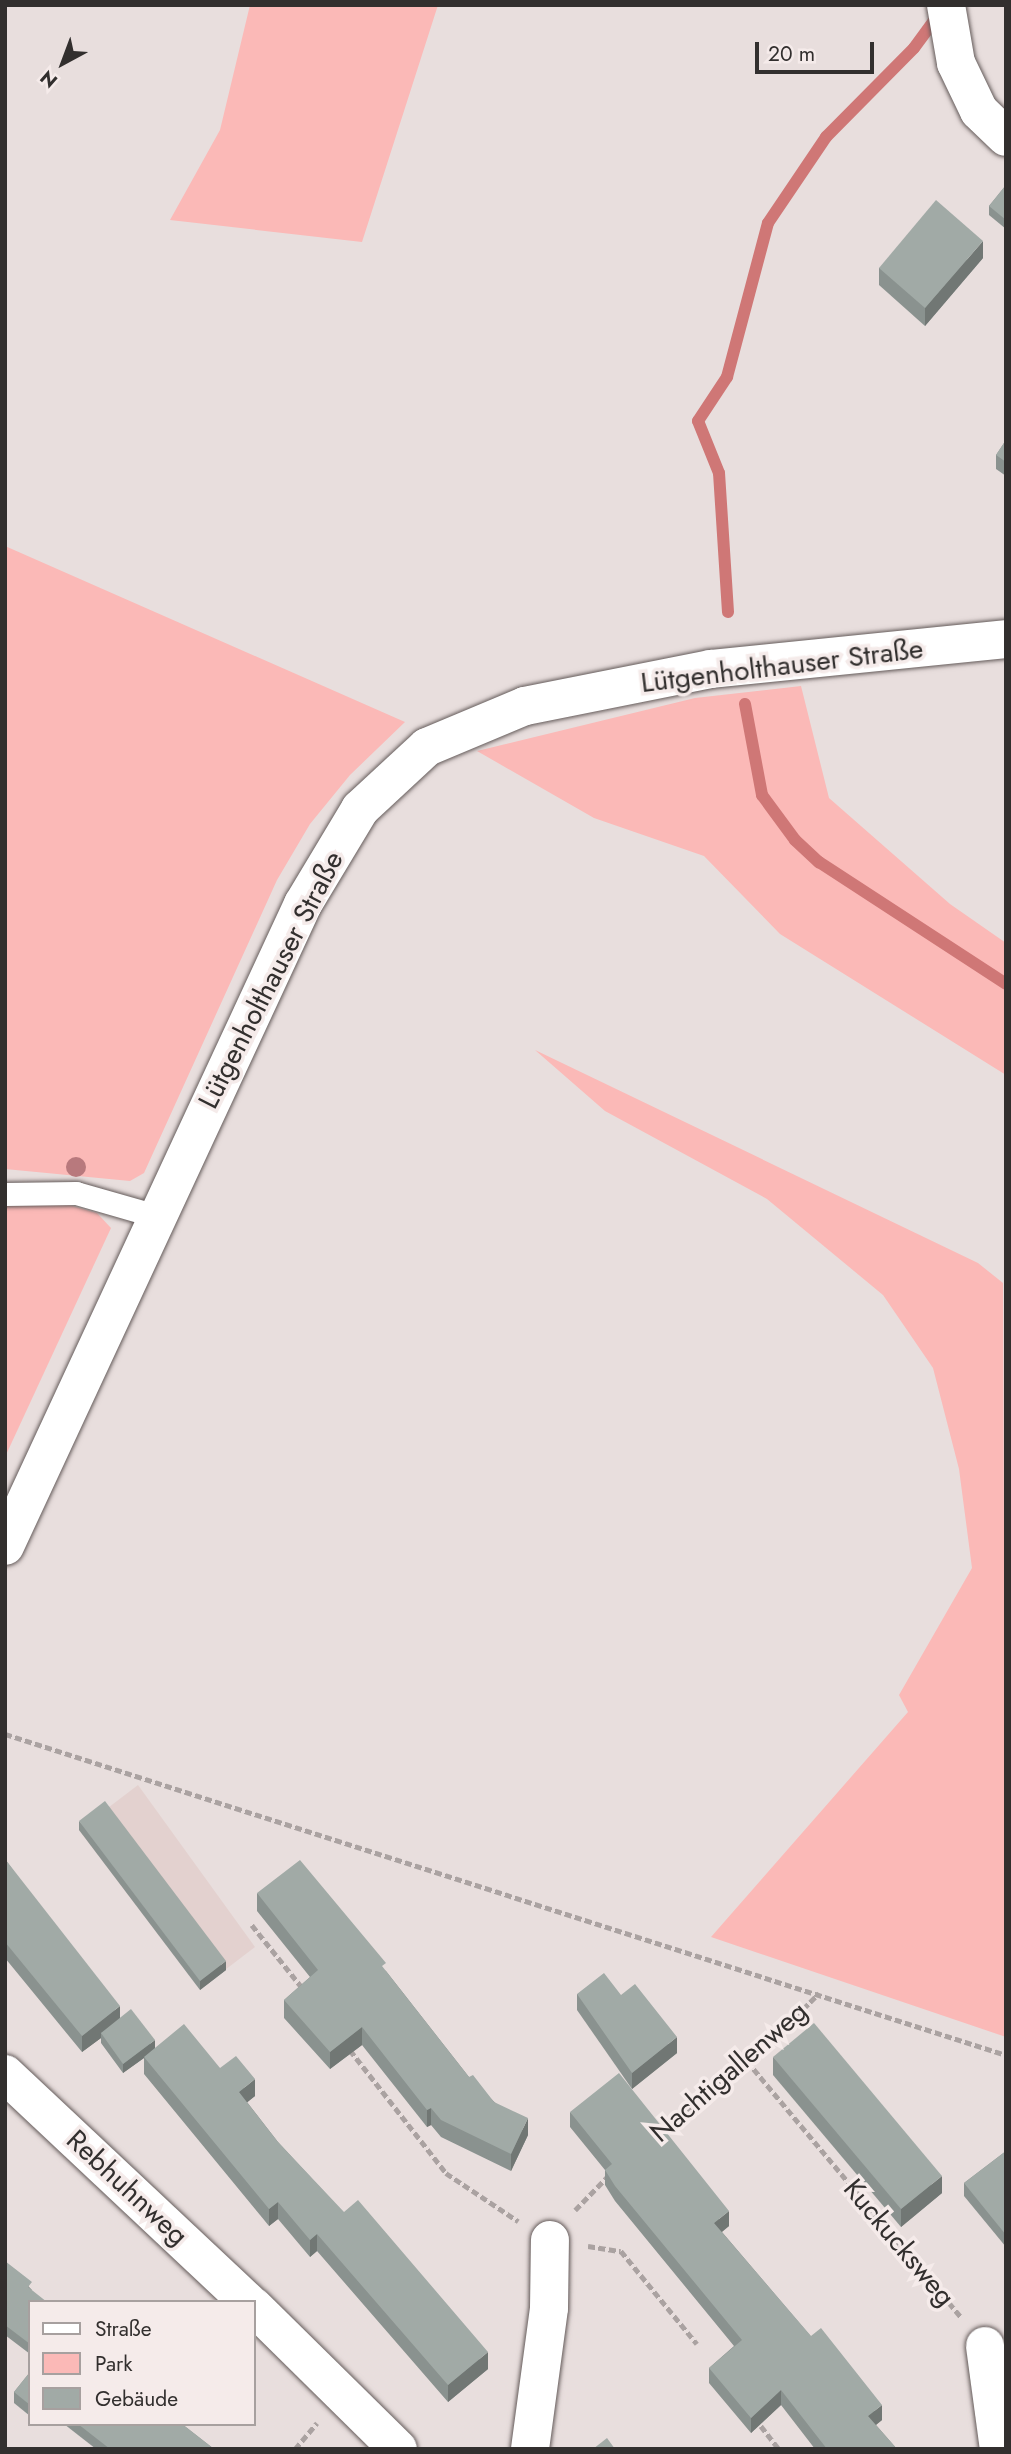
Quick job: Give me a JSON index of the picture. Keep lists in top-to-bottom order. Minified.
{"streets":{"street":["Lütgenholthauser Straße","Rebhuhnweg"],"path":["Nachtigallenweg","Kuckucksweg"]},"crossings":[["Nachtigallenweg","Kuckucksweg"]],"legend":["Straße","Park","Gebäude"],"scale_bar":"20 m","north":"bottom left"}
